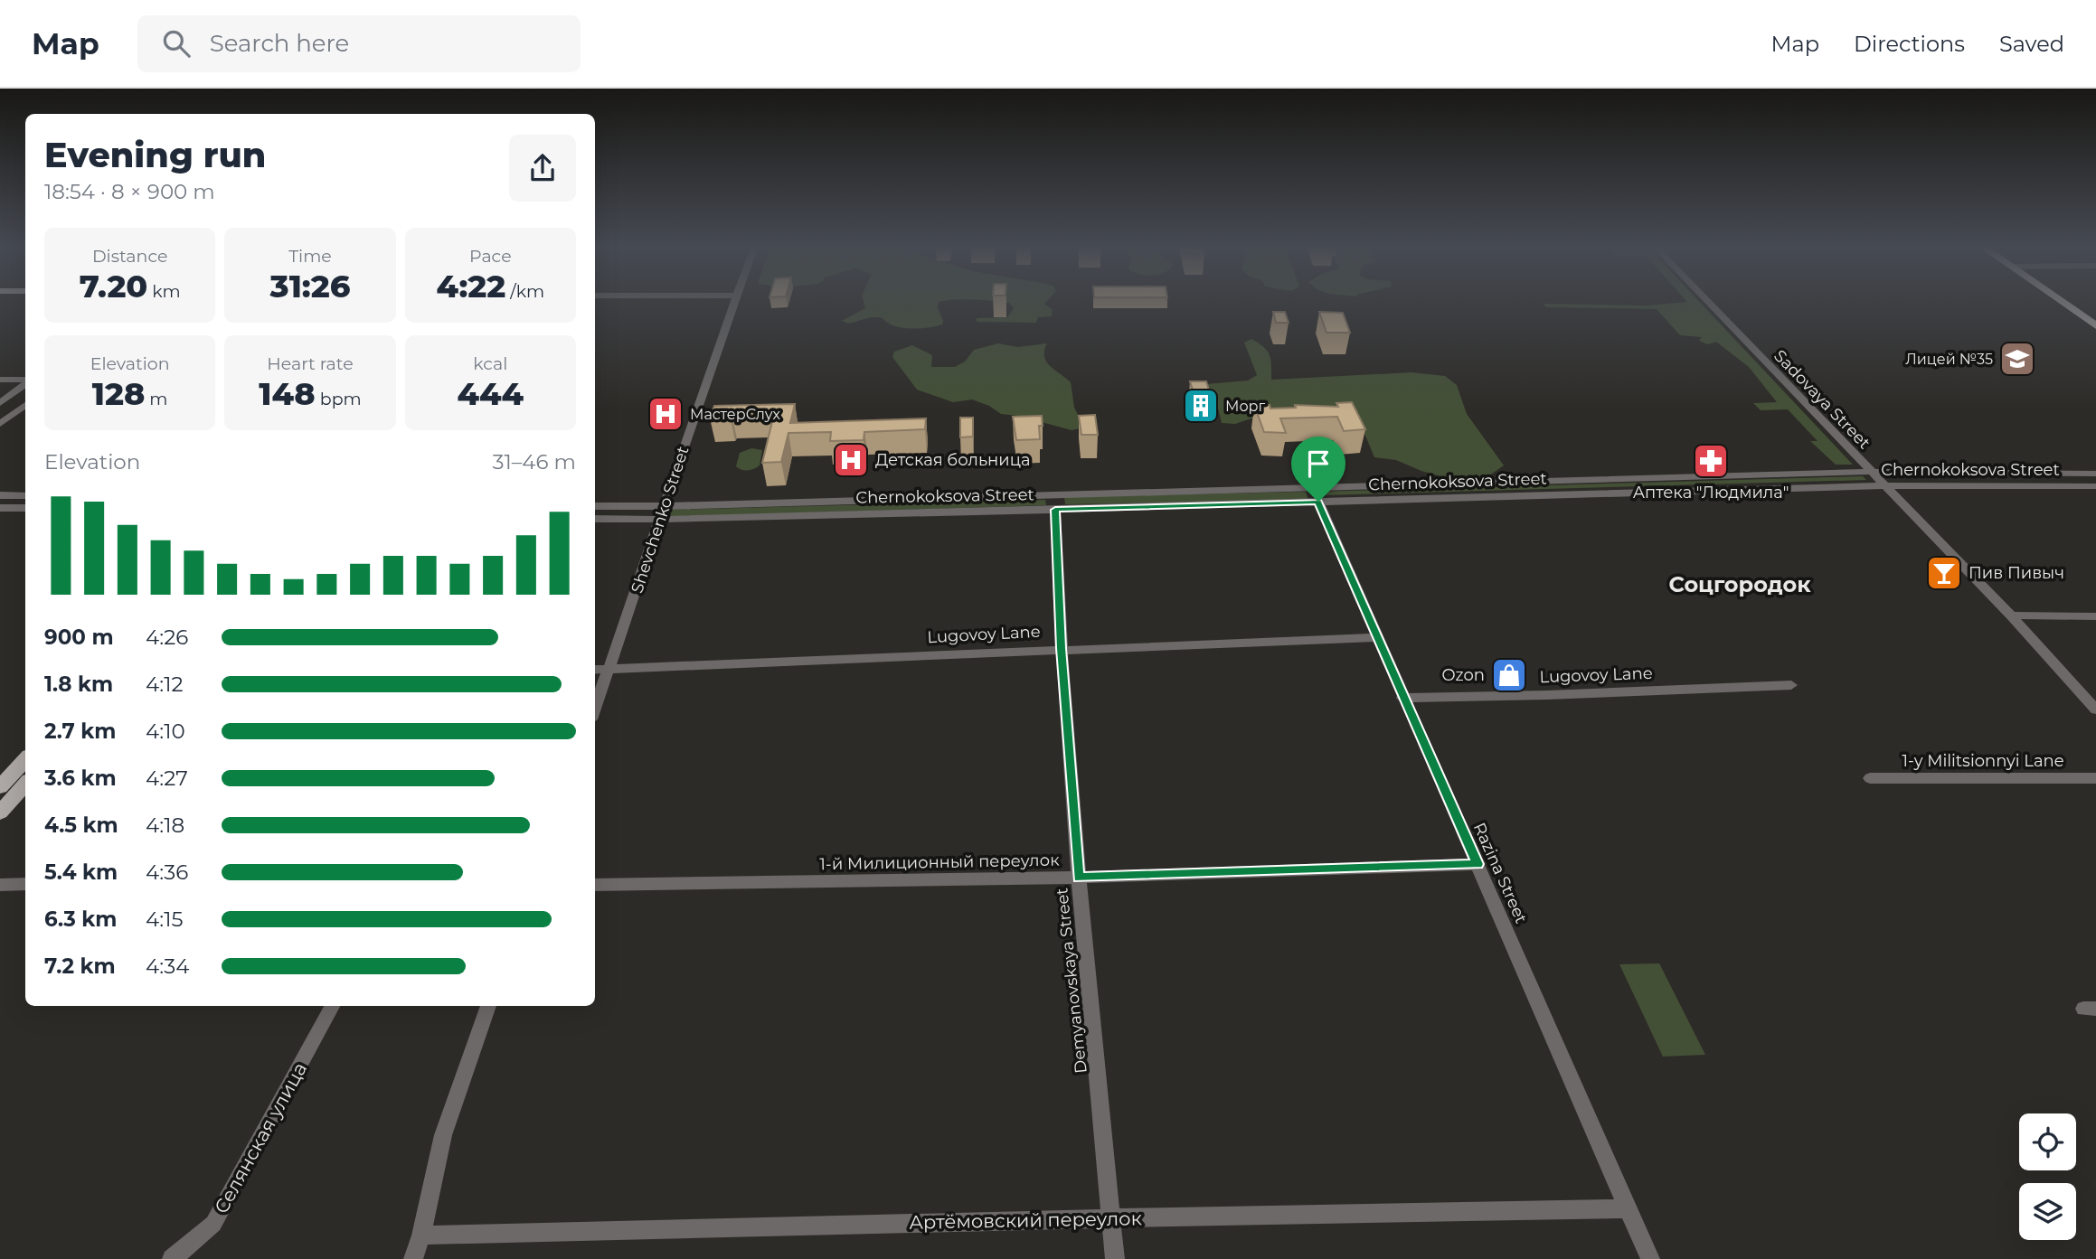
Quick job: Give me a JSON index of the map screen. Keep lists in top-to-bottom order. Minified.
{"streets":{"street":["Sadovaya Street","Chernokoksova Street","Shevchenko Street","Lugovoy Lane","1-y Militsionnyi Lane","1-й Милиционный переулок","Razina Street","Demyanovskaya Street","Селянская улица","Артёмовский переулок"]},"crossings":[["Sadovaya Street","Chernokoksova Street"],["Chernokoksova Street","Shevchenko Street"],["Chernokoksova Street","Razina Street"],["Chernokoksova Street","Demyanovskaya Street"],["Shevchenko Street","Lugovoy Lane"],["Lugovoy Lane","Razina Street"],["Lugovoy Lane","Demyanovskaya Street"],["1-й Милиционный переулок","Razina Street"],["1-й Милиционный переулок","Demyanovskaya Street"],["Razina Street","Артёмовский переулок"],["Demyanovskaya Street","Артёмовский переулок"]],"districts":["Соцгородок"],"places":{"school or university":["Лицей №35"],"building":["Морг"],"hospital":["МастерСлух","Детская больница"],"pharmacy":["Аптека \"Людмила\""],"bar":["Пив Пивыч"],"shop":["Ozon"]},"page":{"header":"Map","search":"Search here","nav":["Map","Directions","Saved"],"heading":["Evening run","18:54 · 8 × 900 m"],"stats":[["Distance","7.20 km"],["Time","31:26"],["Pace","4:22 /km"],["Elevation","128 m"],["Heart rate","148 bpm"],["kcal","444"]],"chart":["Elevation","31–46 m"],"list":[{"name":"900 m","note":"4:26"},{"name":"1.8 km","note":"4:12"},{"name":"2.7 km","note":"4:10"},{"name":"3.6 km","note":"4:27"},{"name":"4.5 km","note":"4:18"},{"name":"5.4 km","note":"4:36"},{"name":"6.3 km","note":"4:15"},{"name":"7.2 km","note":"4:34"}]}}
